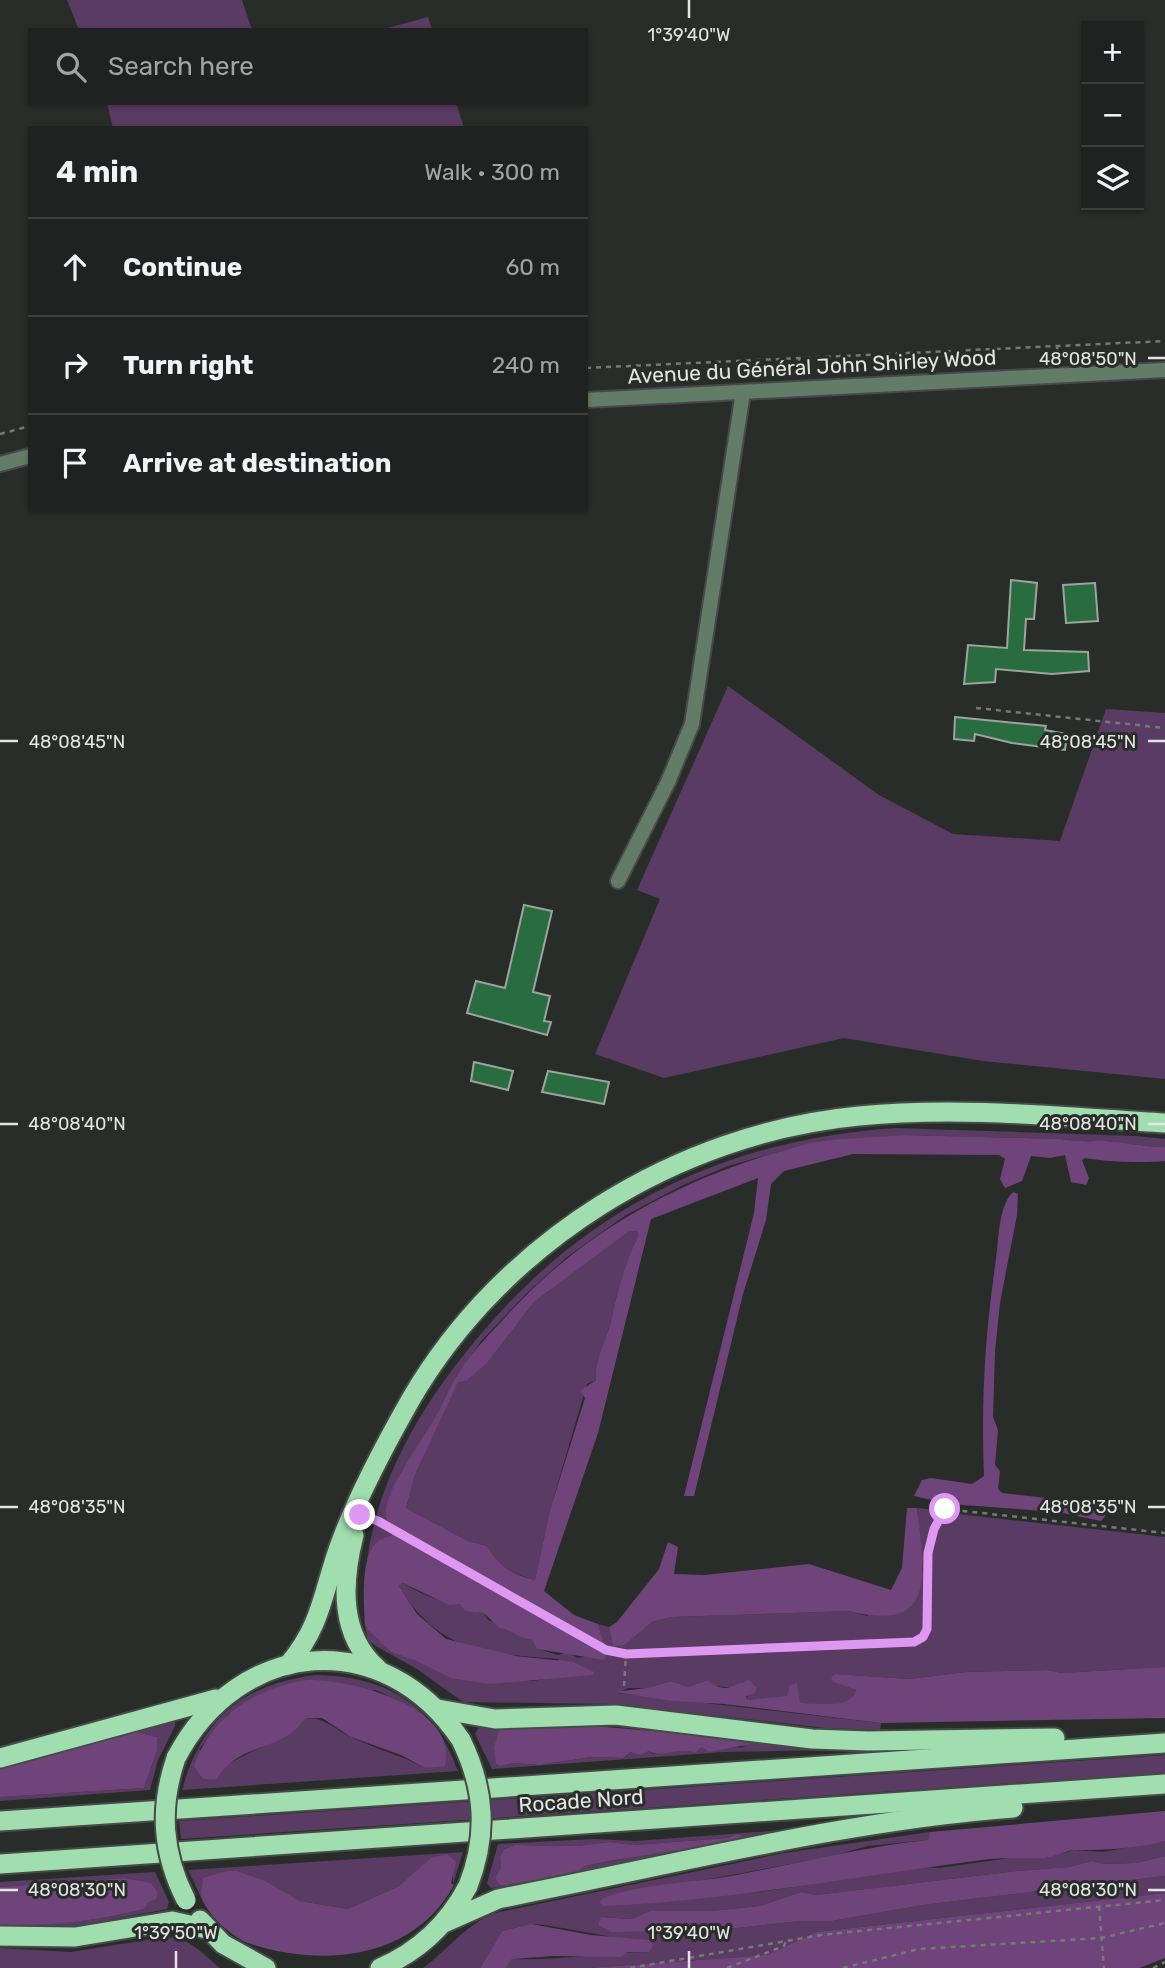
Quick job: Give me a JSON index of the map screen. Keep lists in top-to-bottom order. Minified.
{"streets":{"highway":["Rocade Nord"],"street":["Avenue du Général John Shirley Wood"]},"page":{"map_buttons":["+","−"],"search":"Search here","heading":["4 min","Walk · 300 m"],"list":[["Continue","60 m"],["Turn right","240 m"],"Arrive at destination"]},"coordinates":["1°39'40\"W","48°08'50\"N","48°08'45\"N","48°08'40\"N","48°08'35\"N","48°08'30\"N","1°39'50\"W"]}
